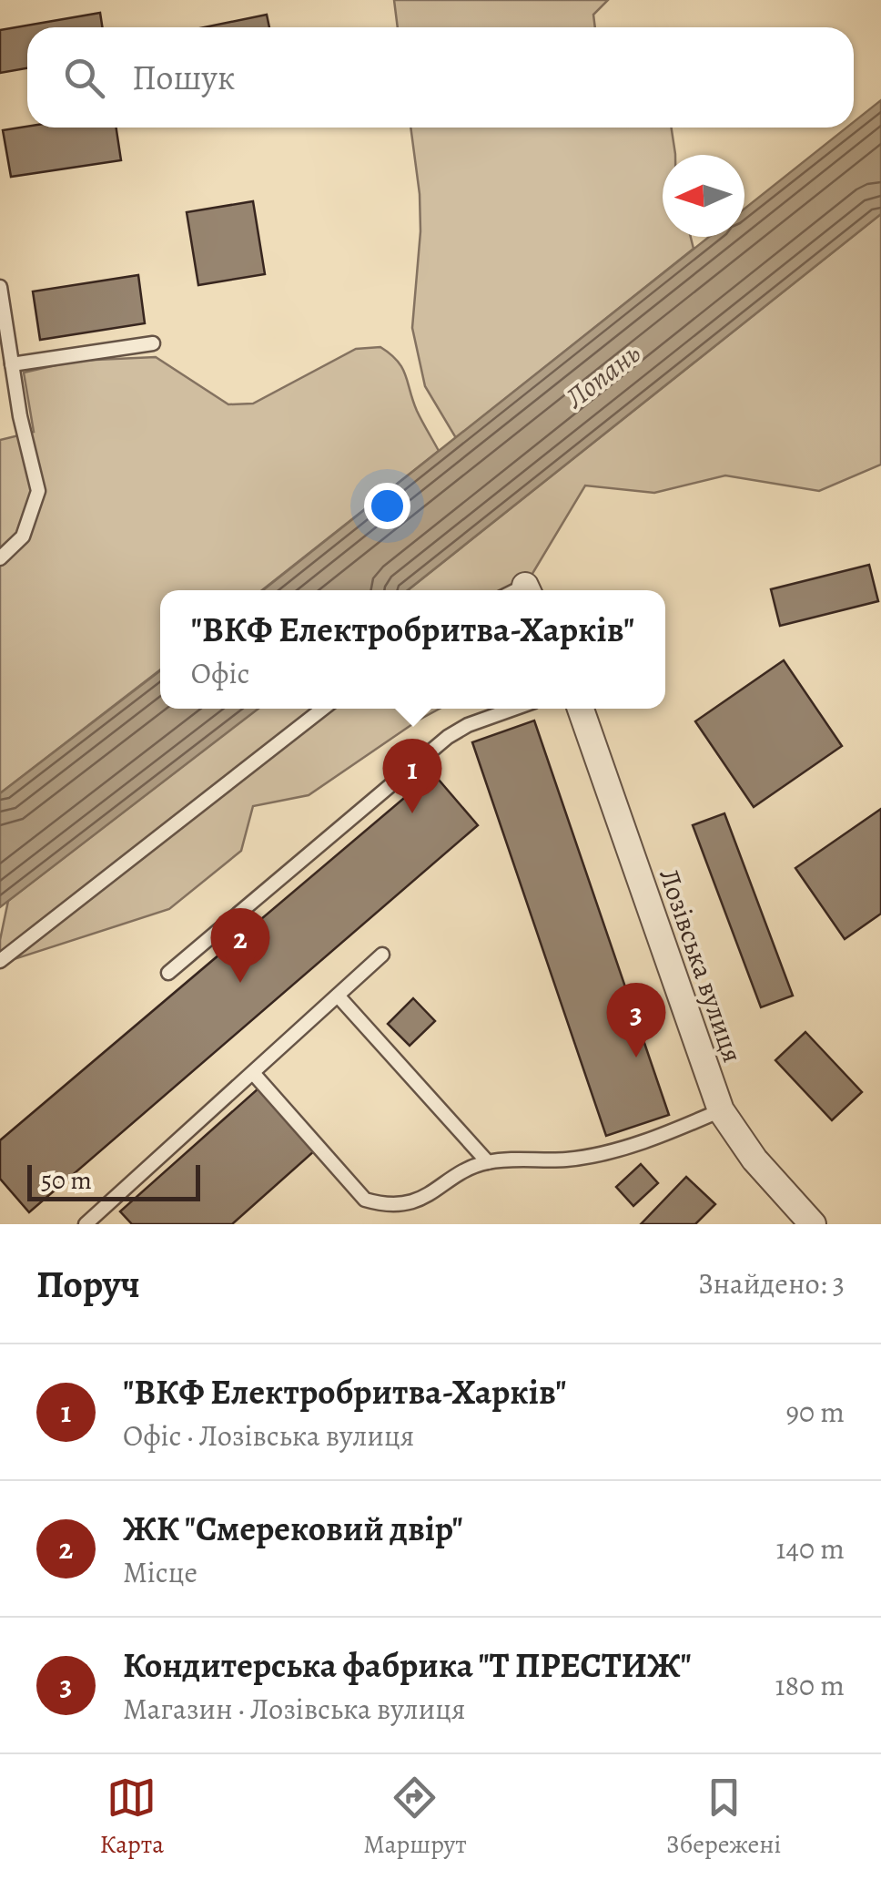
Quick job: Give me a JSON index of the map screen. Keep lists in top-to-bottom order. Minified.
{"streets":{"street":["Лозівська вулиця"]},"water":["Лопань"],"scale_bar":"50 m","north":"left","page":{"search":"Пошук","popup":["\"ВКФ Електробритва-Харків\"","Офіс"],"pins":["1","2","3"],"scale":"50 m","heading":["Поруч","Знайдено: 3"],"list":[{"mark":"1","name":"\"ВКФ Електробритва-Харків\"","note":"Офіс · Лозівська вулиця","value":"90 m"},{"mark":"2","name":"ЖК \"Смерековий двір\"","note":"Місце","value":"140 m"},{"mark":"3","name":"Кондитерська фабрика \"Т ПРЕСТИЖ\"","note":"Магазин · Лозівська вулиця","value":"180 m"}],"nav":["Карта","Маршрут","Збережені"]}}
